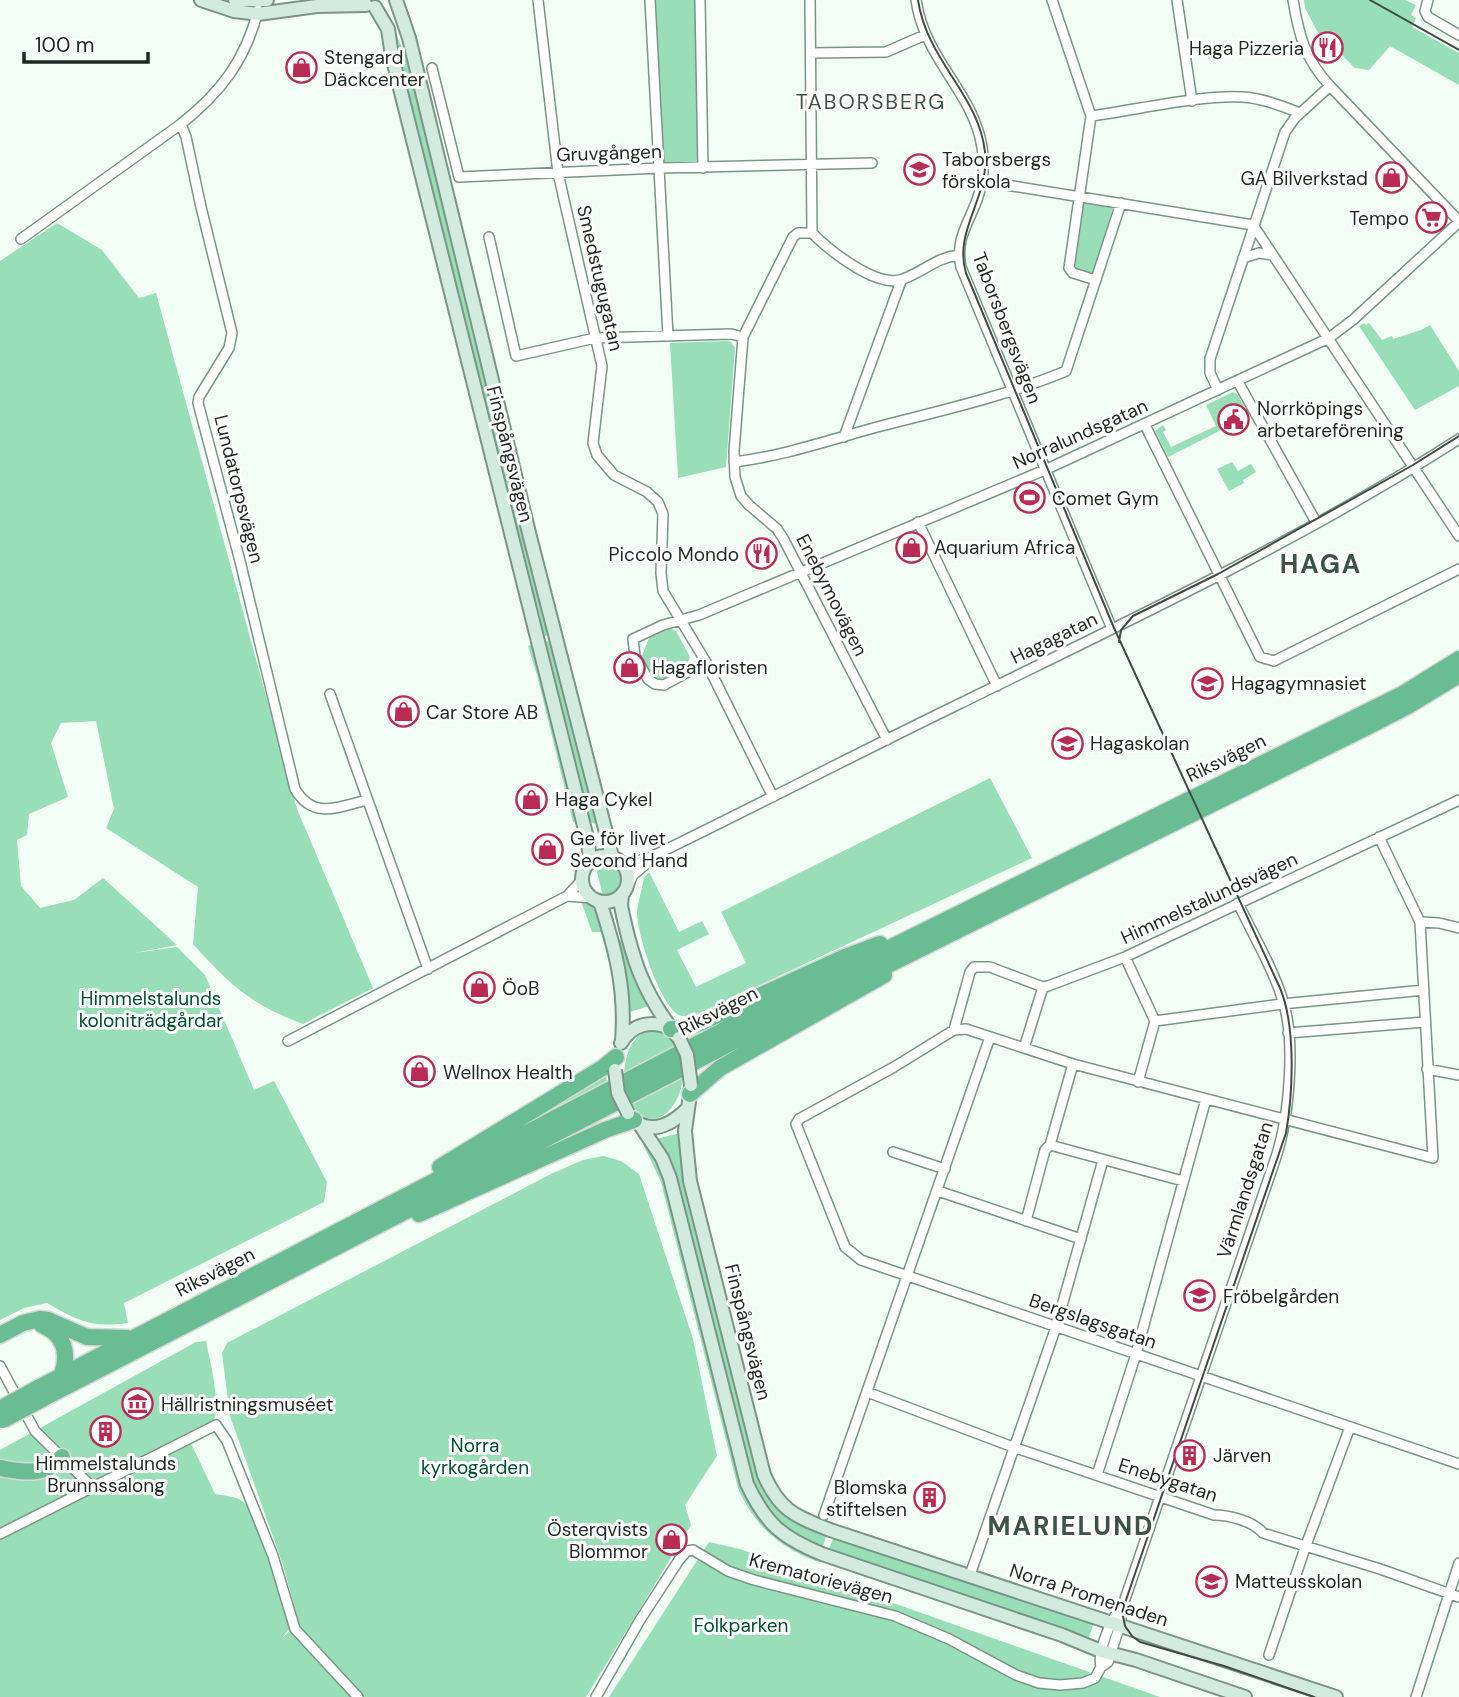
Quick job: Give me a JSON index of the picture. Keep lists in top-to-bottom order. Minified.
{"streets":{"highway":["Riksvägen"],"main road":["Finspångsvägen","Norra Promenaden"],"street":["Gruvgången","Smedstugugatan","Taborsbergsvägen","Norralundsgatan","Lundatorpsvägen","Enebymovägen","Hagagatan","Himmelstalundsvägen","Värmlandsgatan","Bergslagsgatan","Enebygatan","Krematorievägen"]},"crossings":[["Gruvgången","Smedstugugatan"],["Smedstugugatan","Norralundsgatan"],["Smedstugugatan","Hagagatan"],["Taborsbergsvägen","Norralundsgatan"],["Taborsbergsvägen","Hagagatan"],["Norralundsgatan","Enebymovägen"],["Finspångsvägen","Hagagatan"],["Finspångsvägen","Värmlandsgatan"],["Finspångsvägen","Krematorievägen"],["Finspångsvägen","Norra Promenaden"],["Enebymovägen","Hagagatan"],["Himmelstalundsvägen","Värmlandsgatan"],["Värmlandsgatan","Bergslagsgatan"],["Värmlandsgatan","Enebygatan"],["Värmlandsgatan","Krematorievägen"],["Värmlandsgatan","Norra Promenaden"]],"districts":["TABORSBERG","HAGA","MARIELUND"],"parks":["Himmelstalunds koloniträdgårdar","Norra kyrkogården","Folkparken"],"places":{"restaurant":["Haga Pizzeria","Piccolo Mondo"],"shop":["Stengard Däckcenter","GA Bilverkstad","Aquarium Africa","Hagafloristen","Car Store AB","Haga Cykel","Ge för livet Second Hand","ÖoB","Wellnox Health","Österqvists Blommor"],"school or university":["Taborsbergs förskola","Hagagymnasiet","Hagaskolan","Fröbelgården","Matteusskolan"],"supermarket":["Tempo"],"public building":["Norrköpings arbetareförening"],"sports":["Comet Gym"],"museum":["Hällristningsmuséet"],"building":["Himmelstalunds Brunnssalong","Järven","Blomska stiftelsen"]},"scale_bar":"100 m"}
